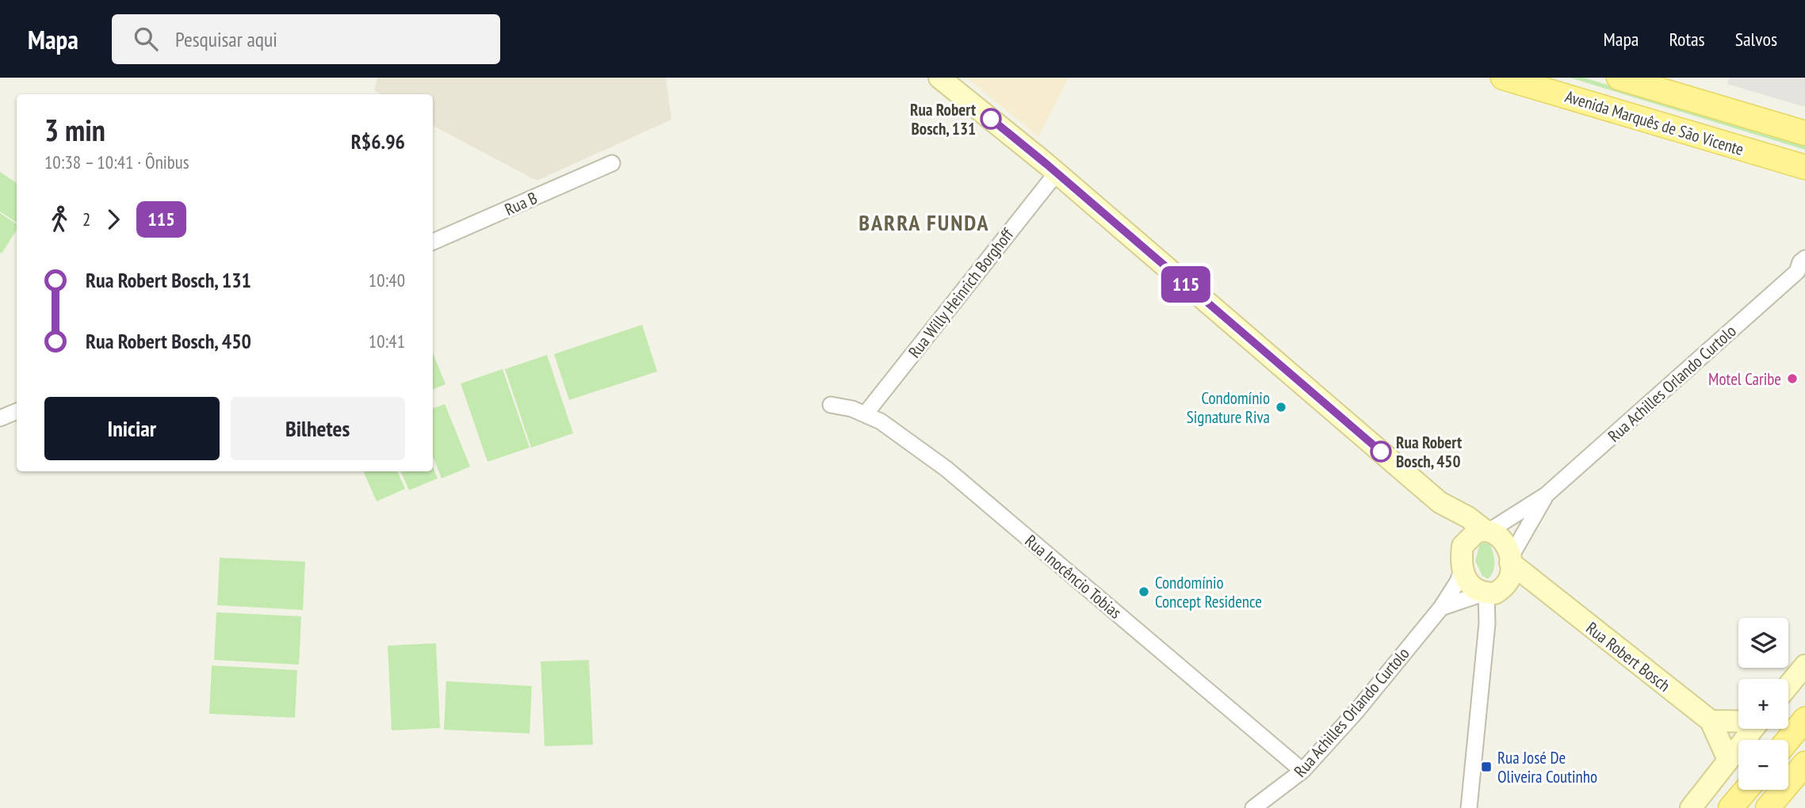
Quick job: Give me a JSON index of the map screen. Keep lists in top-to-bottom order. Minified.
{"streets":{"main road":["Avenida Marquês de São Vicente"],"street":["Rua B","Rua Willy Heinrich Borghoff","Rua Achilles Orlando Curtolo","Rua Inocêncio Tobias","Rua Robert Bosch"]},"crossings":[["Rua Willy Heinrich Borghoff","Rua Inocêncio Tobias"],["Rua Achilles Orlando Curtolo","Rua Inocêncio Tobias"],["Rua Achilles Orlando Curtolo","Rua Robert Bosch"]],"districts":["BARRA FUNDA"],"places":{"other":["Rua Robert Bosch, 131","Motel Caribe","Condomínio Signature Riva","Rua Robert Bosch, 450","Condomínio Concept Residence"],"transit":["Rua José De Oliveira Coutinho"]},"lines":["bus line 115"],"page":{"header":"Mapa","search":"Pesquisar aqui","nav":["Mapa","Rotas","Salvos"],"on_map":"115","heading":["3 min","10:38 – 10:41 · Ônibus","R$6.96"],"legs":["2","115"],"list":[{"name":"Rua Robert Bosch, 131","value":"10:40"},{"name":"Rua Robert Bosch, 450","value":"10:41"}],"buttons":["Iniciar","Bilhetes"],"map_buttons":["+","−"]}}
